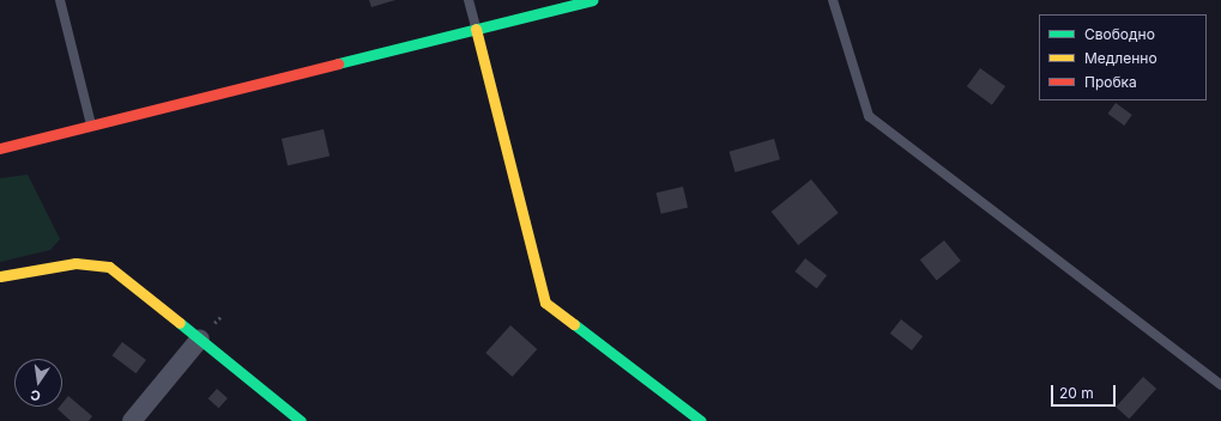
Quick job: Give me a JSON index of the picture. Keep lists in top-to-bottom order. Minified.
{"legend":["Свободно","Медленно","Пробка"],"scale_bar":"20 m","north":"bottom"}
